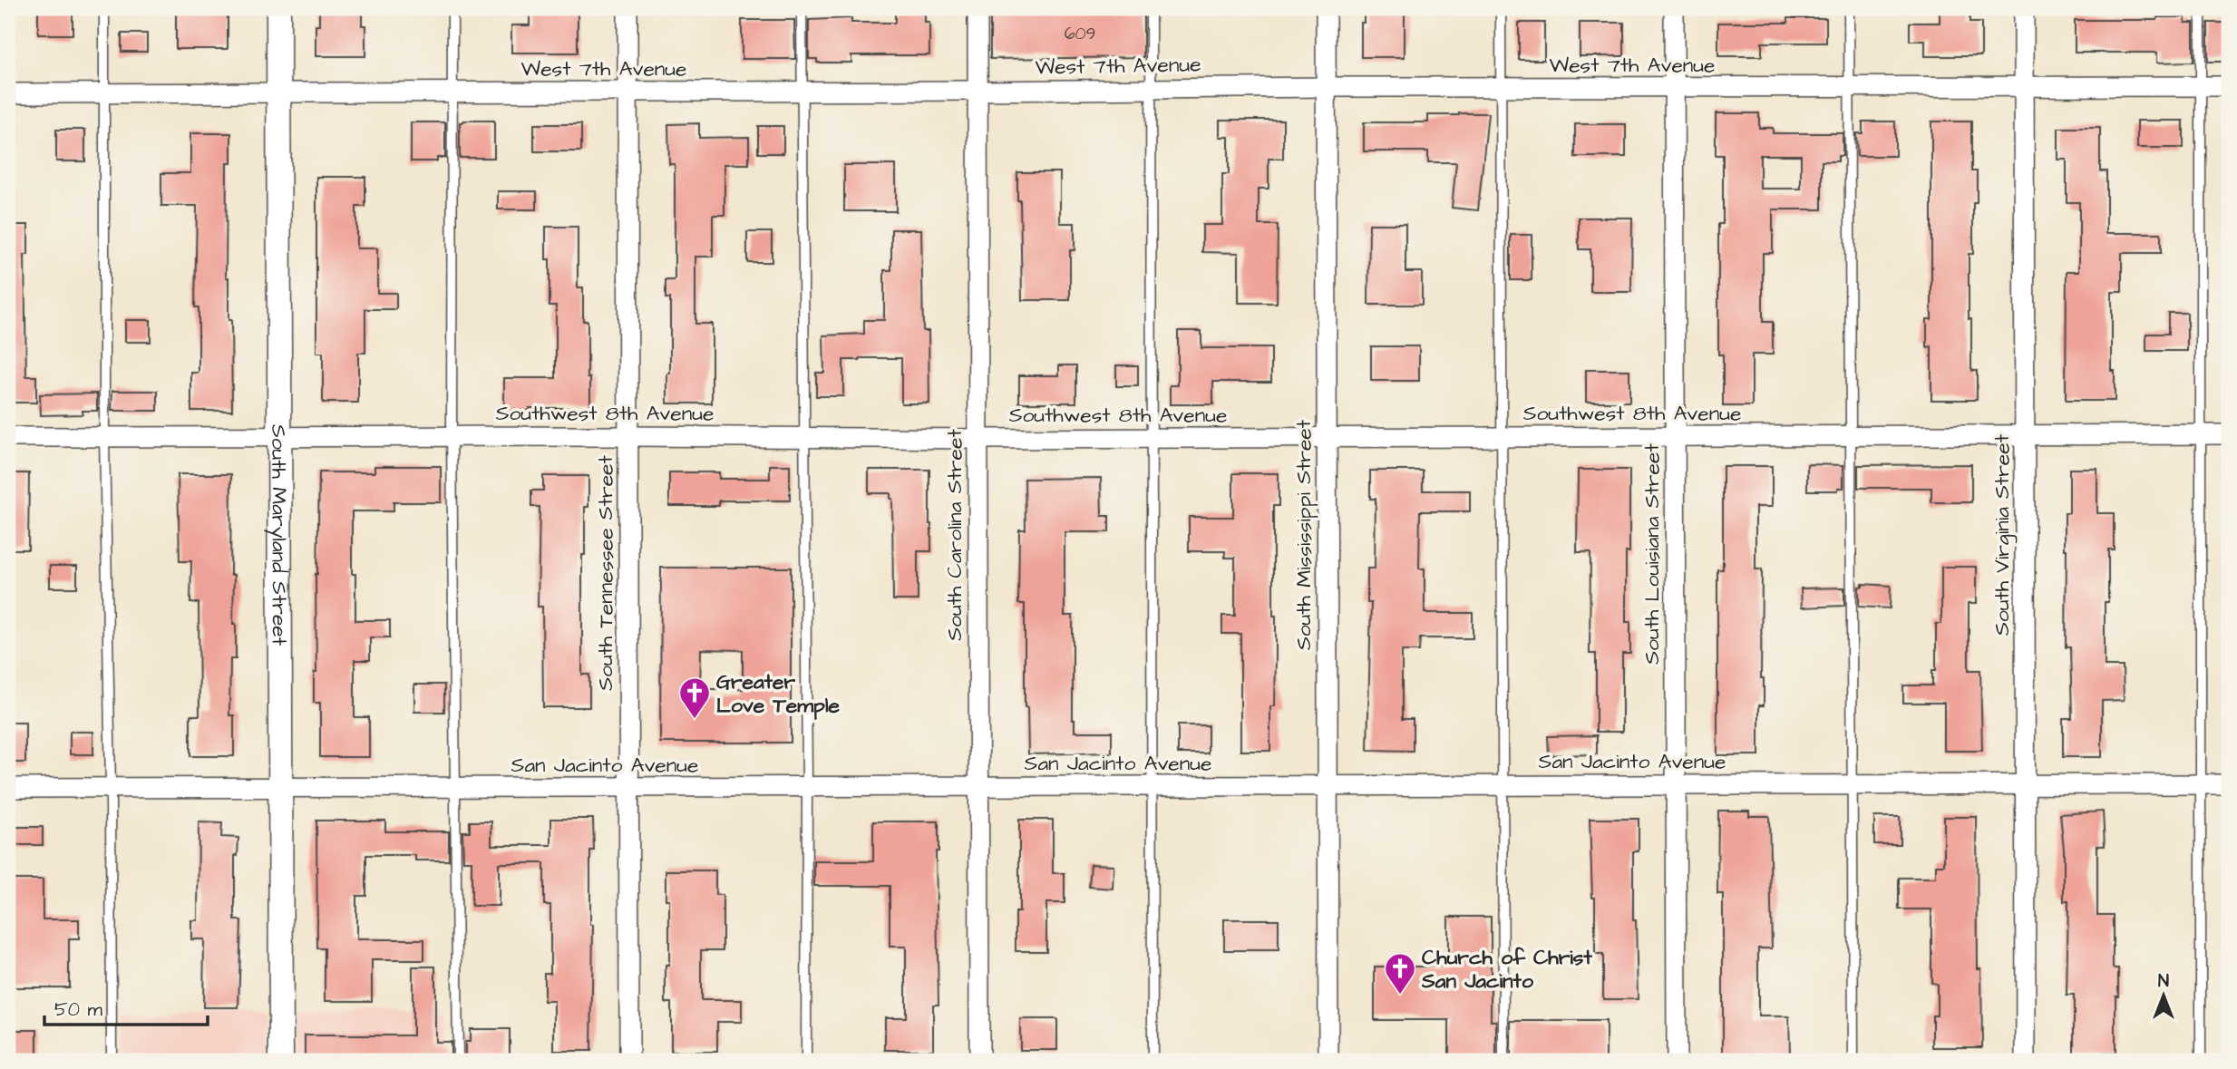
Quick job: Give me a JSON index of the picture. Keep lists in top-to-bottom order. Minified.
{"streets":{"street":["West 7th Avenue","Southwest 8th Avenue","South Maryland Street","South Carolina Street","South Mississippi Street","South Virginia Street","South Louisiana Street","South Tennessee Street","San Jacinto Avenue"]},"crossings":[["West 7th Avenue","South Maryland Street"],["West 7th Avenue","South Carolina Street"],["West 7th Avenue","South Mississippi Street"],["West 7th Avenue","South Virginia Street"],["West 7th Avenue","South Louisiana Street"],["West 7th Avenue","South Tennessee Street"],["Southwest 8th Avenue","South Maryland Street"],["Southwest 8th Avenue","South Carolina Street"],["Southwest 8th Avenue","South Mississippi Street"],["Southwest 8th Avenue","South Virginia Street"],["Southwest 8th Avenue","South Louisiana Street"],["Southwest 8th Avenue","South Tennessee Street"],["South Maryland Street","San Jacinto Avenue"],["South Carolina Street","San Jacinto Avenue"],["South Mississippi Street","San Jacinto Avenue"],["South Virginia Street","San Jacinto Avenue"],["South Louisiana Street","San Jacinto Avenue"],["South Tennessee Street","San Jacinto Avenue"]],"places":{"church":["Greater Love Temple","Church of Christ San Jacinto"]},"house_numbers":["609"],"scale_bar":"50 m","north":"top"}
